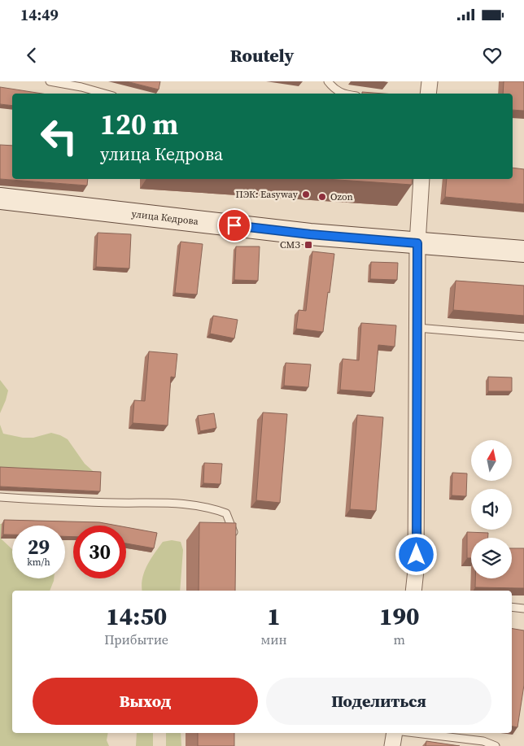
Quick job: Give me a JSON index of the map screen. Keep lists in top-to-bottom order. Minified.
{"streets":{"main road":["улица Кедрова"]},"places":{"other":["ПЭК: Easyway","Ozon"],"transit":["СМЗ"]},"north":"top","page":{"status":"14:49","header":"Routely","turn":["120 m","улица Кедрова"],"speed":"29 km/h","limit":"30","eta":["14:50","Прибытие","1","мин","190","m"],"buttons":["Выход","Поделиться"]}}
